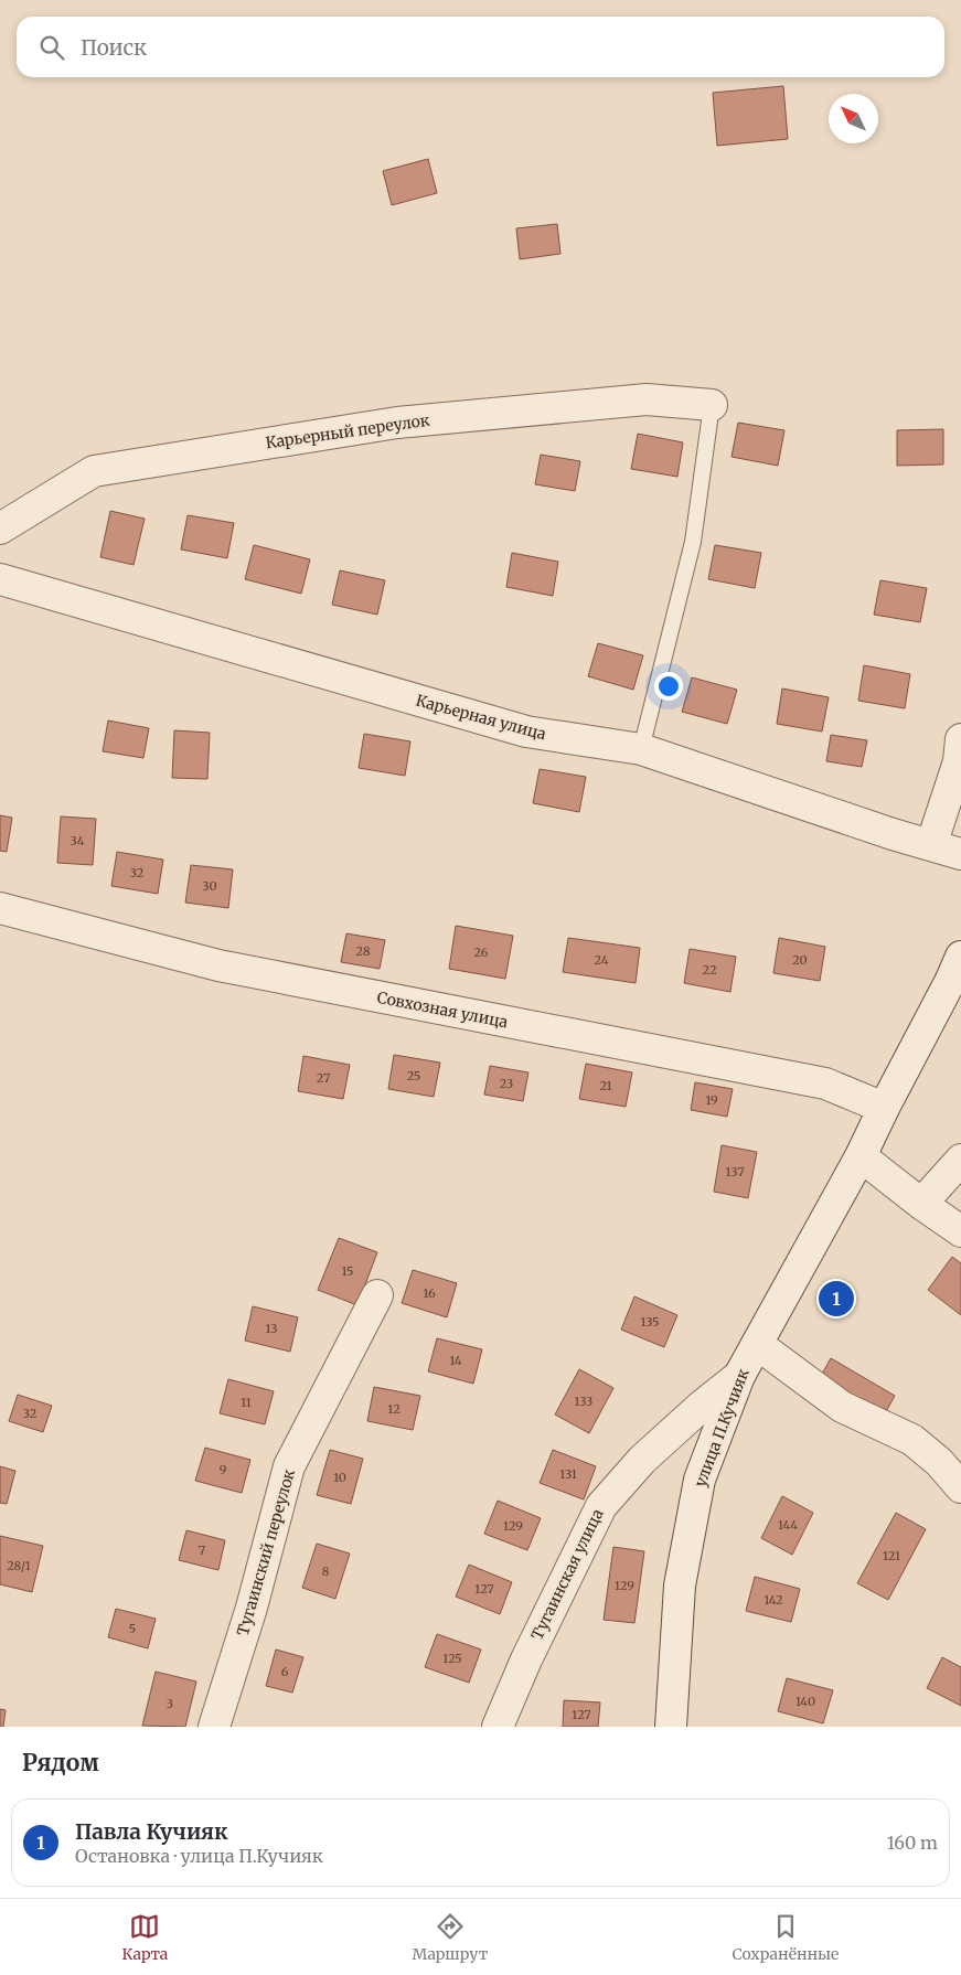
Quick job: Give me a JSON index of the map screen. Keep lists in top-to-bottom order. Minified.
{"streets":{"street":["Карьерный переулок","Карьерная улица","Совхозная улица","улица П.Кучияк","Тугаинский переулок","Тугаинская улица"]},"crossings":[["Совхозная улица","улица П.Кучияк"],["улица П.Кучияк","Тугаинская улица"]],"house_numbers":["34","32","30","28","26","24","20","22","25","27","23","21","19","137","15","16","135","13","14","133","11","12","32","9","131","10","144","129","7","121","28/1","8","129","127","142","5","125","6","140","3","127"],"north":"top left","page":{"search":"Поиск","pins":"1","heading":"Рядом","list":[{"mark":"1","name":"Павла Кучияк","note":"Остановка · улица П.Кучияк","value":"160 m"}],"nav":["Карта","Маршрут","Сохранённые"]}}
